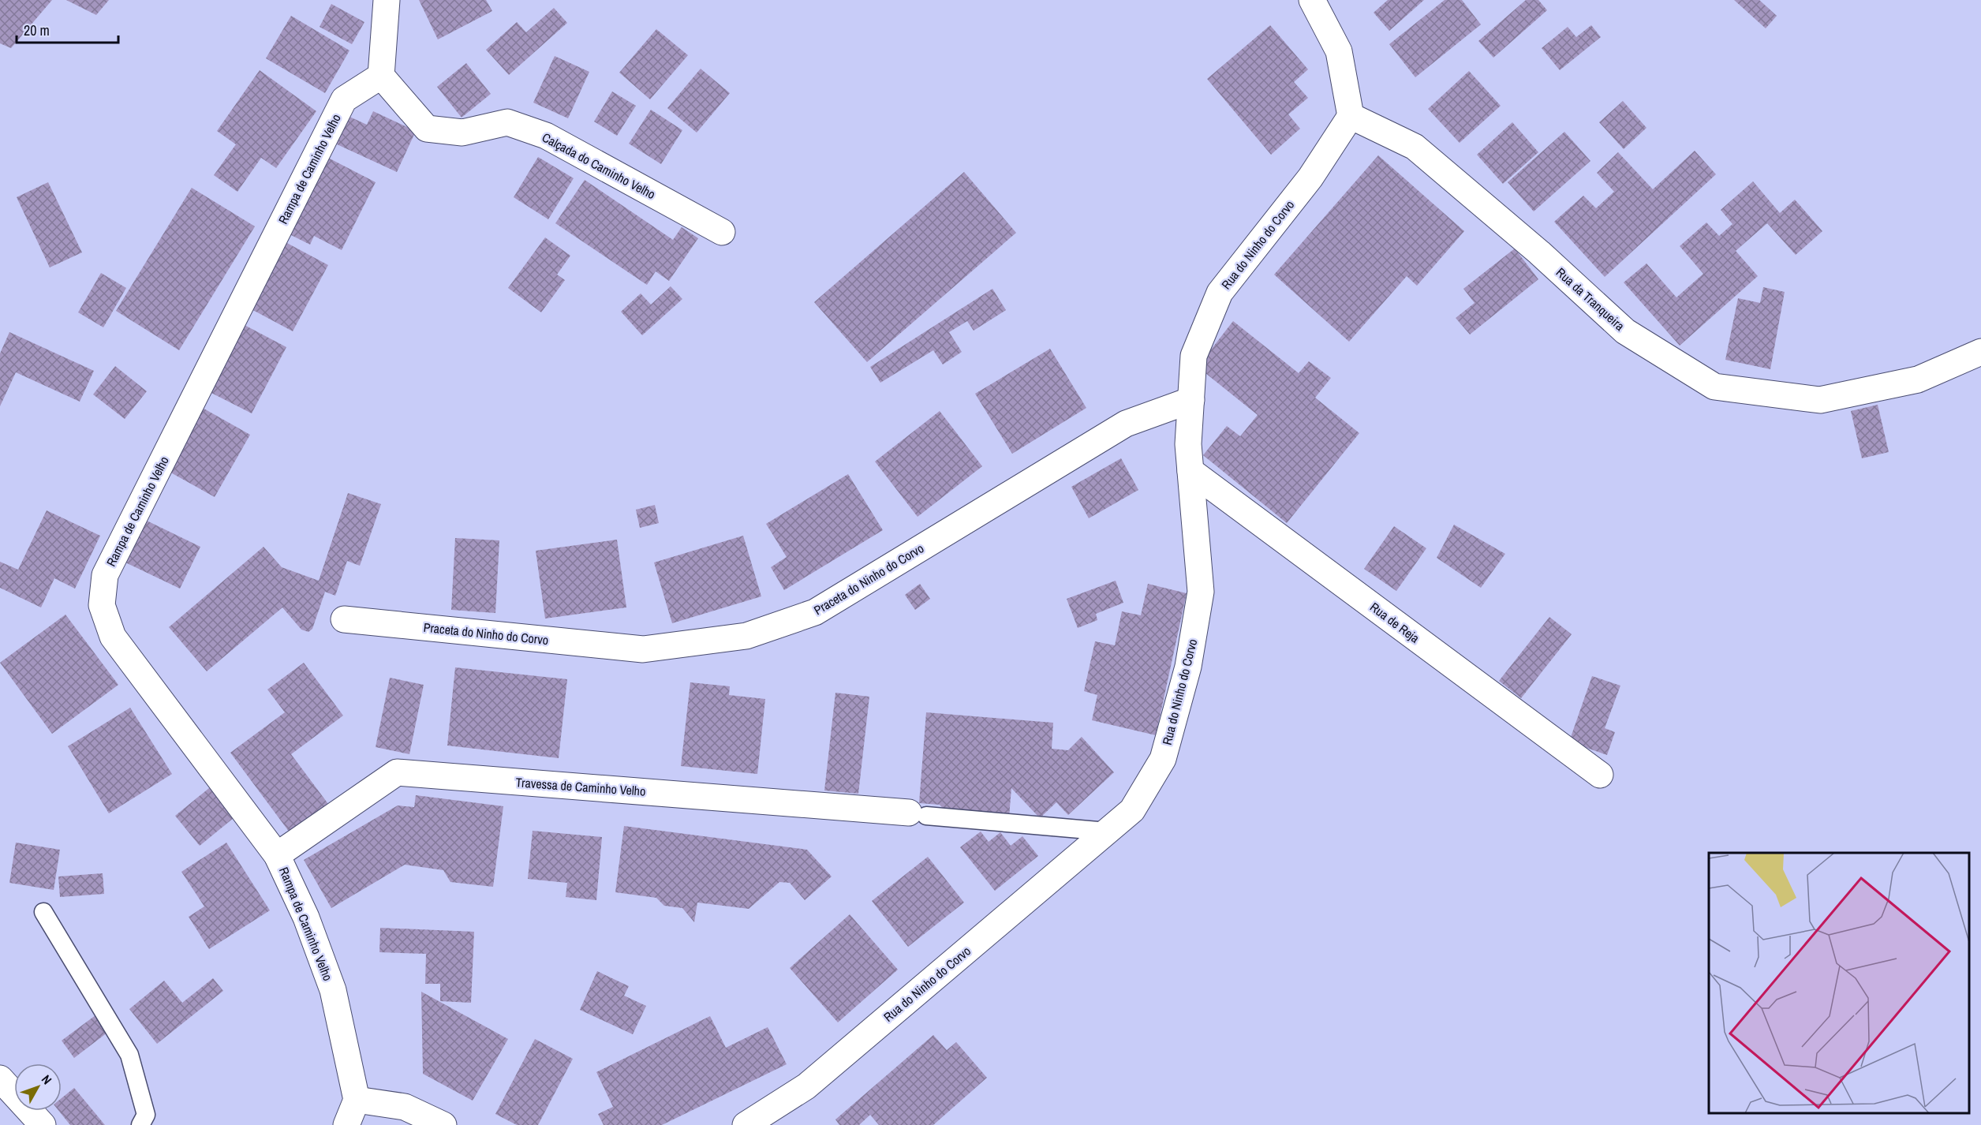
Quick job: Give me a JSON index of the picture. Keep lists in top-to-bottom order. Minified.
{"streets":{"street":["Calçada do Caminho Velho","Rampa de Caminho Velho","Rua do Ninho do Corvo","Rua da Tranqueira","Praceta do Ninho do Corvo","Rua de Reja","Travessa de Caminho Velho"]},"crossings":[["Calçada do Caminho Velho","Rampa de Caminho Velho"],["Rampa de Caminho Velho","Travessa de Caminho Velho"],["Rua do Ninho do Corvo","Rua da Tranqueira"],["Rua do Ninho do Corvo","Praceta do Ninho do Corvo"],["Rua do Ninho do Corvo","Rua de Reja"]],"scale_bar":"20 m","north":"top right"}
